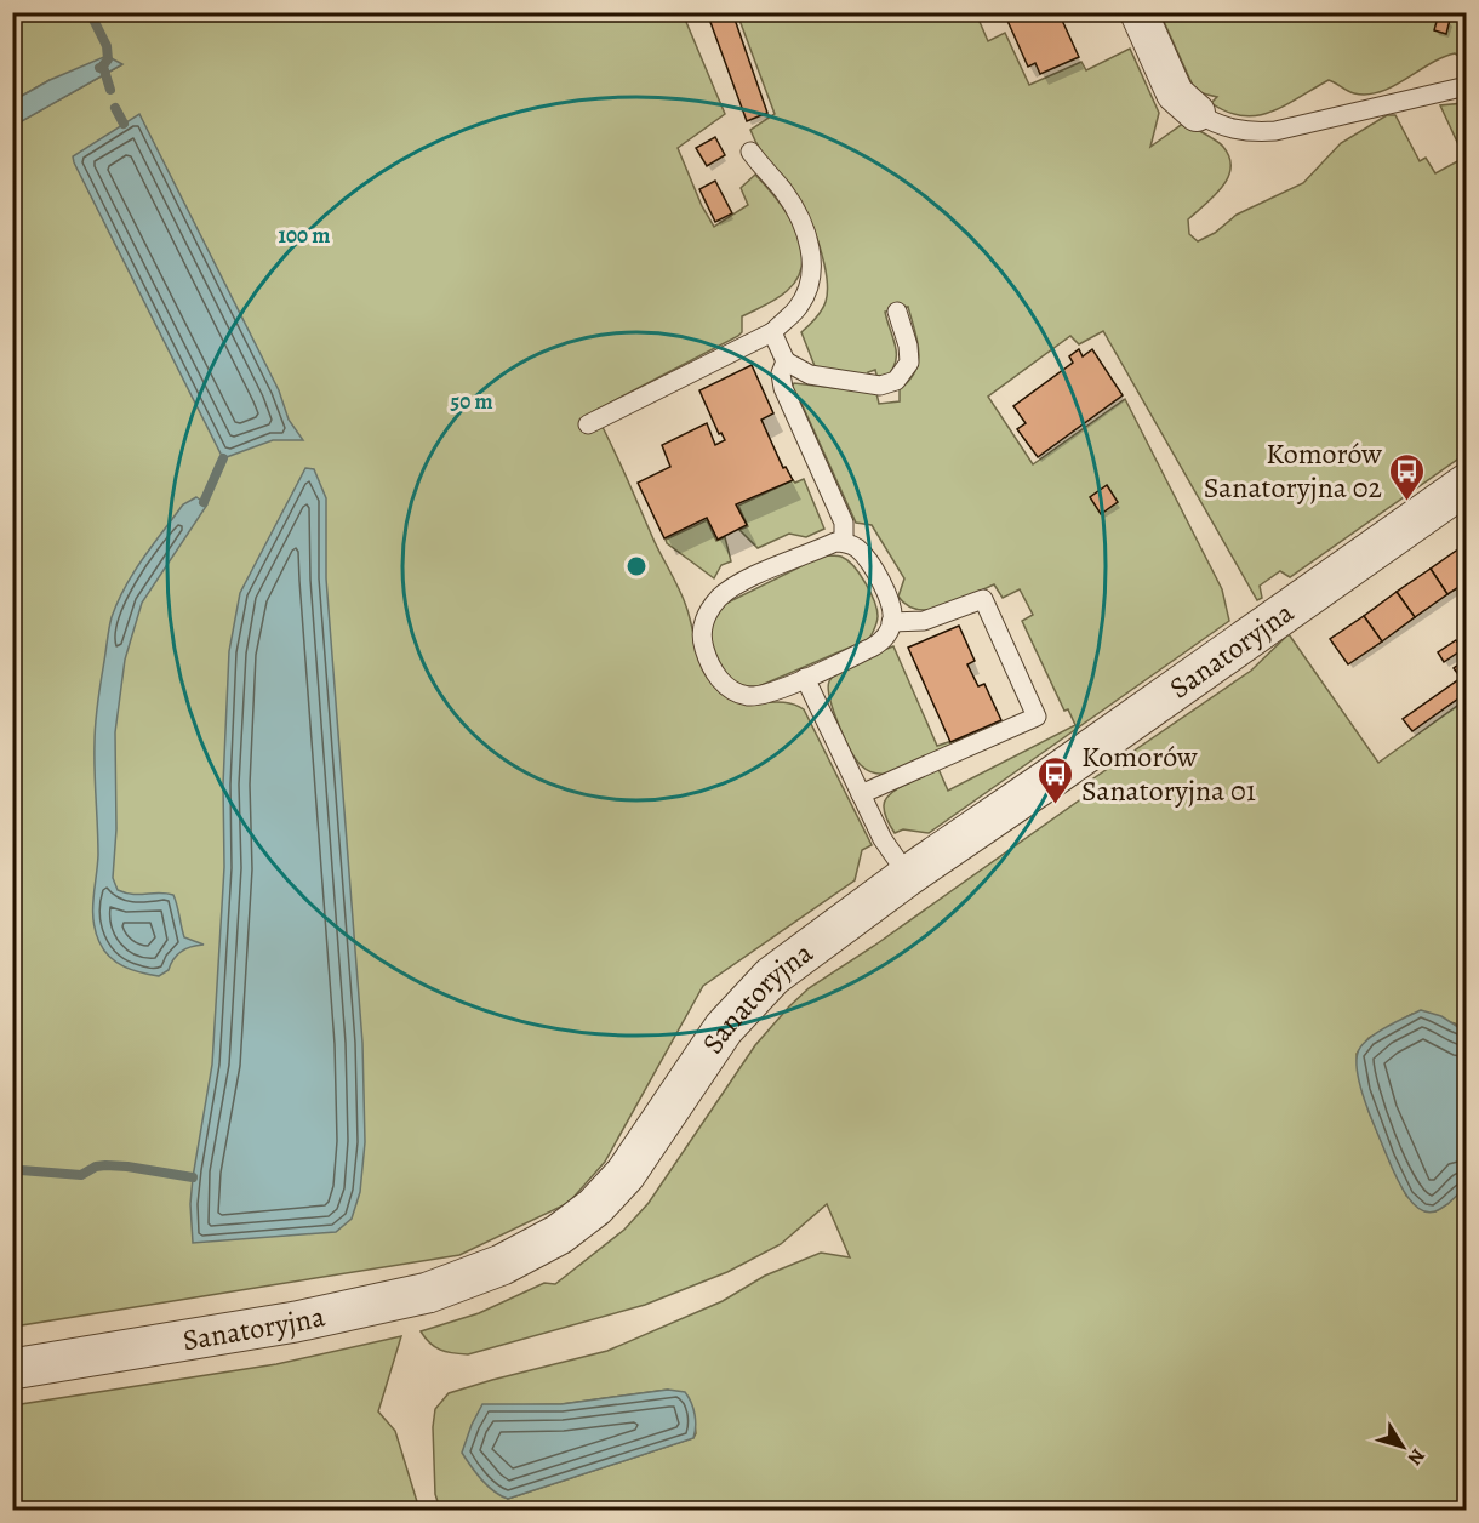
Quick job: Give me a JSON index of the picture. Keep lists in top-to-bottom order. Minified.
{"streets":{"street":["Sanatoryjna"]},"places":{"bus stop":["Komorów Sanatoryjna 02","Komorów Sanatoryjna 01"]},"north":"bottom right","rings":["100 m","50 m"]}
